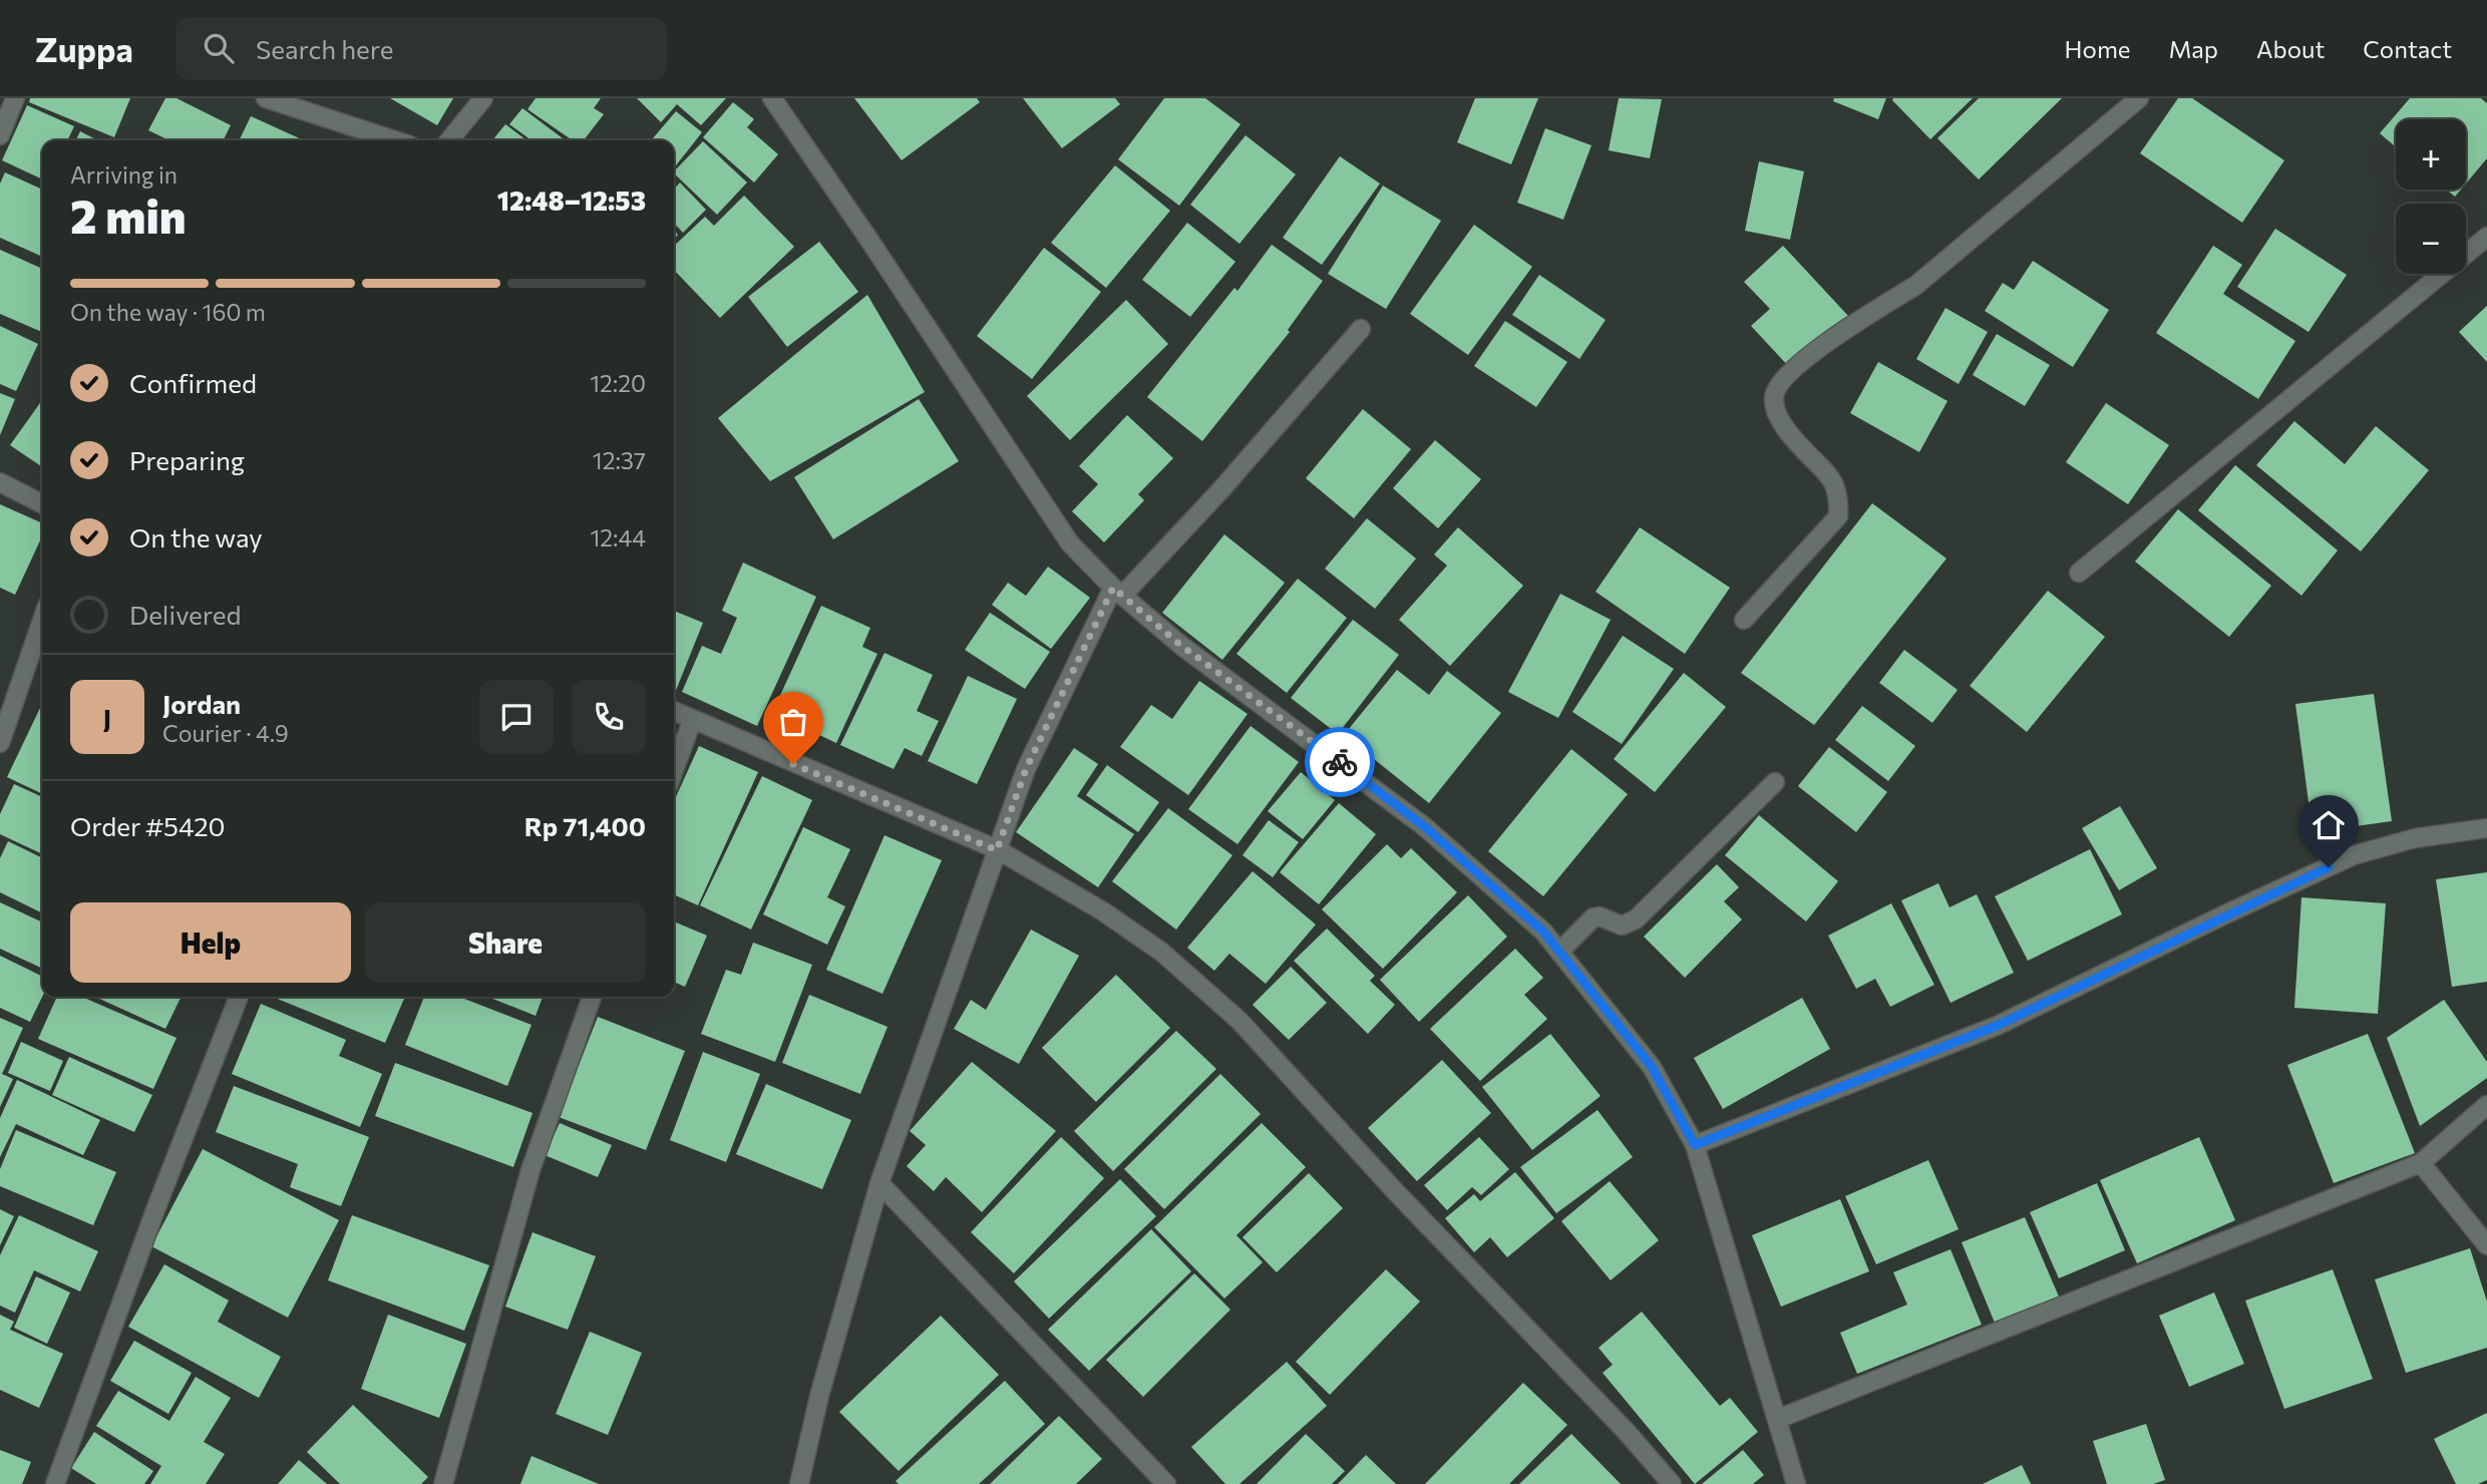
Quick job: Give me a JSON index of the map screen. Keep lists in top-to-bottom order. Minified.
{"page":{"header":"Zuppa","search":"Search here","nav":["Home","Map","About","Contact"],"map_buttons":["+","−"],"heading":["2 min","Arriving in","12:48–12:53"],"panel":["Jordan","Courier · 4.9","Order #5420","Rp 71,400"],"bar":"On the way · 160 m","list":[["Confirmed","12:20"],["Preparing","12:37"],["On the way","12:44"],"Delivered"],"round":"J","buttons":["Help","Share"]}}
